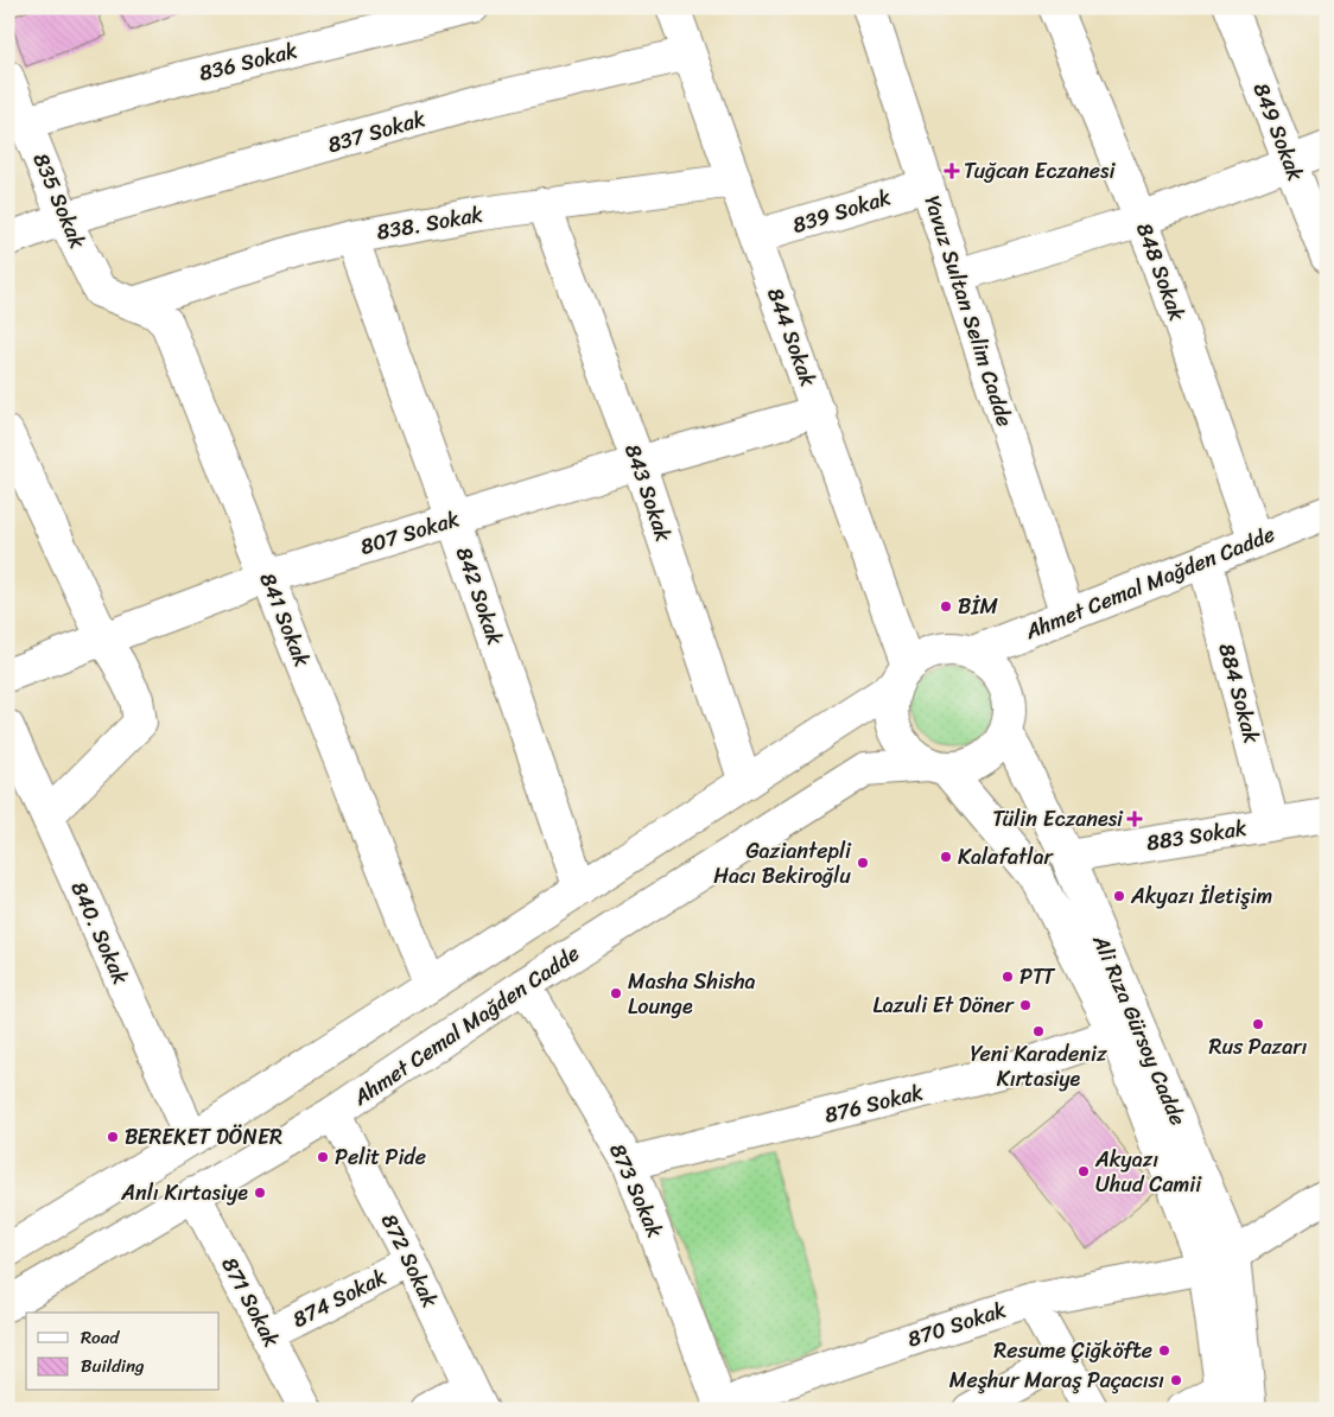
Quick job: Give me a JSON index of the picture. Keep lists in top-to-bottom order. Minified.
{"streets":{"street":["836 Sokak","837 Sokak","849 Sokak","835 Sokak","839 Sokak","838. Sokak","848 Sokak","Yavuz Sultan Selim Cadde","844 Sokak","843 Sokak","807 Sokak","Ahmet Cemal Mağden Cadde","842 Sokak","841 Sokak","884 Sokak","883 Sokak","840. Sokak","Ali Rıza Gürsoy Cadde","876 Sokak","873 Sokak","872 Sokak","874 Sokak","871 Sokak","870 Sokak"]},"crossings":[["836 Sokak","835 Sokak"],["837 Sokak","835 Sokak"],["837 Sokak","844 Sokak"],["835 Sokak","841 Sokak"],["839 Sokak","Yavuz Sultan Selim Cadde"],["839 Sokak","844 Sokak"],["838. Sokak","844 Sokak"],["838. Sokak","843 Sokak"],["838. Sokak","842 Sokak"],["838. Sokak","841 Sokak"],["848 Sokak","Ahmet Cemal Mağden Cadde"],["Yavuz Sultan Selim Cadde","Ahmet Cemal Mağden Cadde"],["844 Sokak","807 Sokak"],["844 Sokak","Ahmet Cemal Mağden Cadde"],["844 Sokak","Ali Rıza Gürsoy Cadde"],["843 Sokak","807 Sokak"],["807 Sokak","842 Sokak"],["807 Sokak","841 Sokak"],["Ahmet Cemal Mağden Cadde","884 Sokak"],["Ahmet Cemal Mağden Cadde","Ali Rıza Gürsoy Cadde"],["Ahmet Cemal Mağden Cadde","873 Sokak"],["Ahmet Cemal Mağden Cadde","872 Sokak"],["Ahmet Cemal Mağden Cadde","871 Sokak"],["884 Sokak","883 Sokak"],["883 Sokak","Ali Rıza Gürsoy Cadde"],["Ali Rıza Gürsoy Cadde","876 Sokak"],["Ali Rıza Gürsoy Cadde","870 Sokak"],["876 Sokak","873 Sokak"],["873 Sokak","870 Sokak"],["872 Sokak","874 Sokak"],["874 Sokak","871 Sokak"]],"places":{"health":["Tuğcan Eczanesi","Tülin Eczanesi"],"other":["BİM","Kalafatlar","Gaziantepli Hacı Bekiroğlu","Akyazı İletişim","PTT","Masha Shisha Lounge","Lazuli Et Döner","Rus Pazarı","Yeni Karadeniz Kırtasiye","BEREKET DÖNER","Pelit Pide","Akyazı Uhud Camii","Anlı Kırtasiye","Resume Çiğköfte","Meşhur Maraş Paçacısı"]},"legend":["Road","Building"]}
